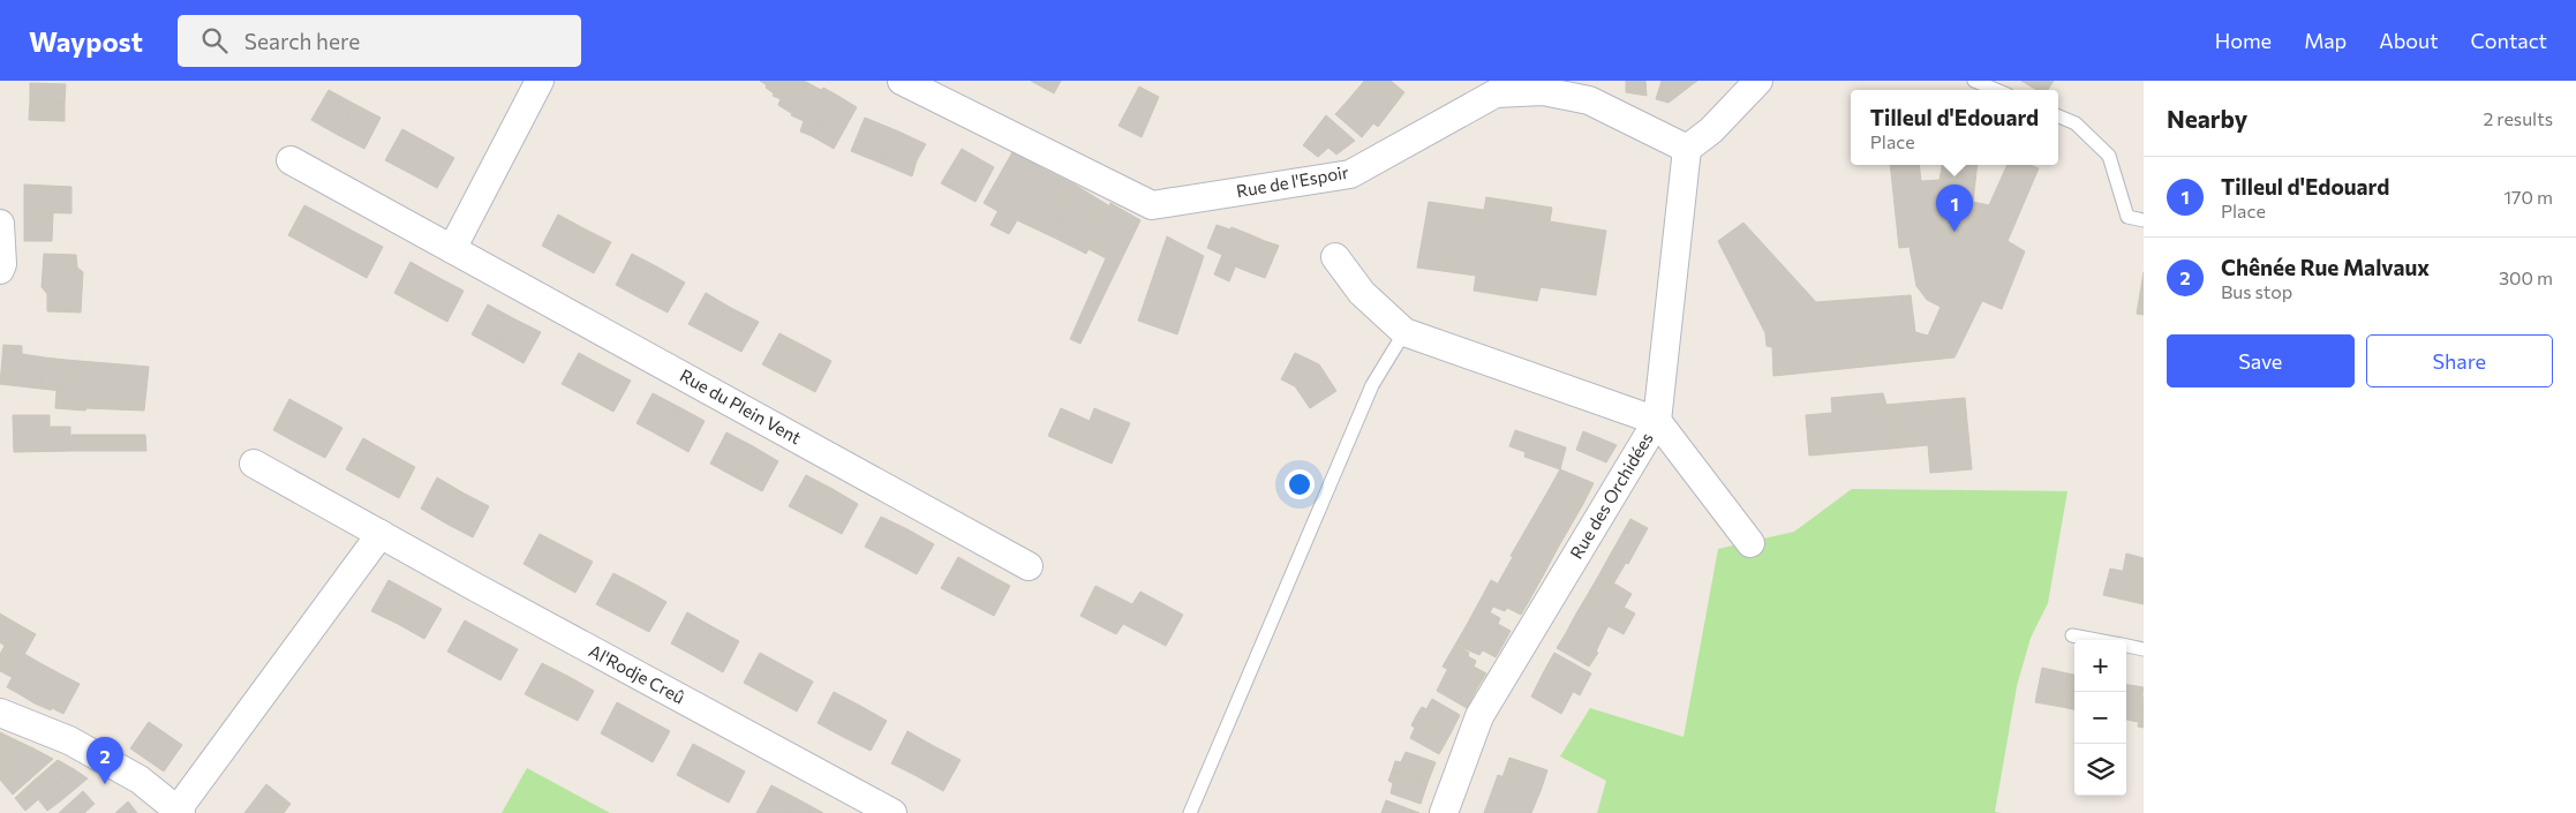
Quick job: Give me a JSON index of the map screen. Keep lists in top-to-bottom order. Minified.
{"streets":{"street":["Rue de l'Espoir","Rue du Plein Vent","Rue des Orchidées","Al'Rodje Creû"]},"crossings":[["Rue de l'Espoir","Rue des Orchidées"]],"page":{"header":"Waypost","search":"Search here","nav":["Home","Map","About","Contact"],"heading":["Nearby","2 results"],"popup":["Tilleul d'Edouard","Place"],"list":[{"mark":"1","name":"Tilleul d'Edouard","note":"Place","value":"170 m"},{"mark":"2","name":"Chênée Rue Malvaux","note":"Bus stop","value":"300 m"}],"pins":["1","2"],"buttons":["Save","Share"],"map_buttons":["+","−"]}}
